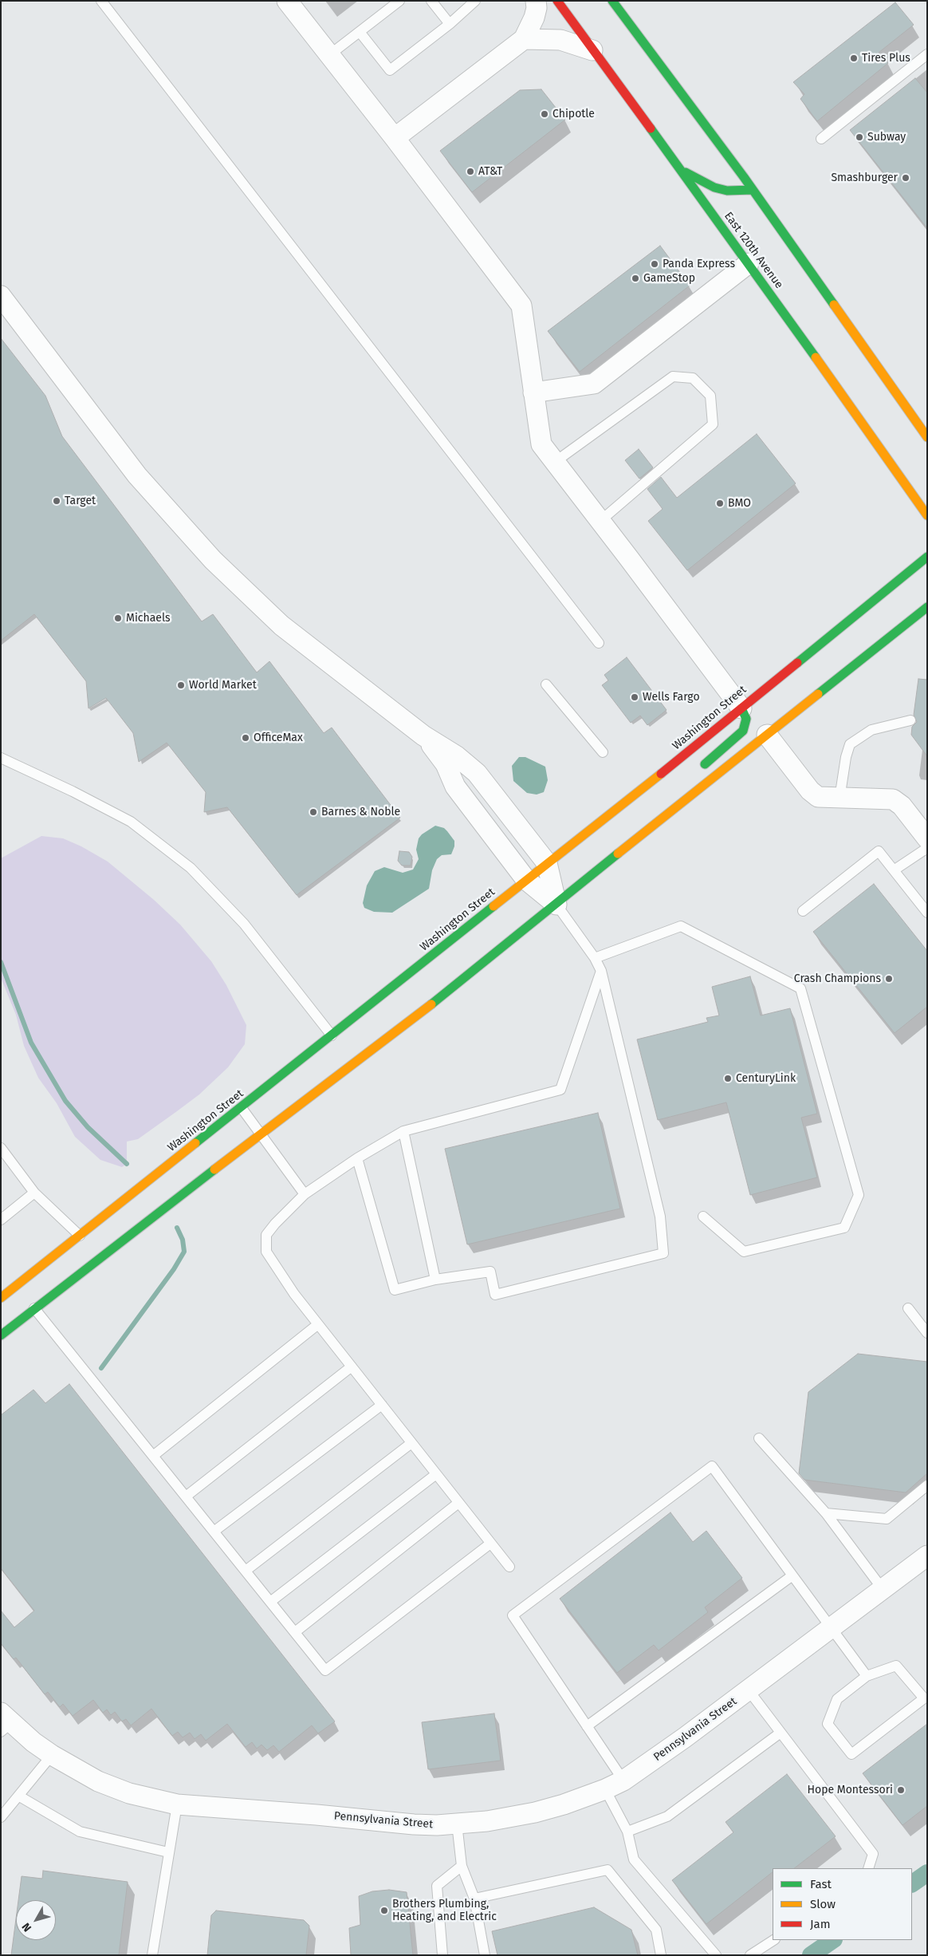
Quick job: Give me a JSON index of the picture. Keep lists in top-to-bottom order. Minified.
{"streets":{"main road":["East 120th Avenue","Washington Street"],"street":["Pennsylvania Street"]},"places":["Tires Plus","Chipotle","Subway","AT&T","Smashburger","Panda Express","GameStop","Target","BMO","Michaels","World Market","Wells Fargo","OfficeMax","Barnes & Noble","Crash Champions","CenturyLink","Hope Montessori","Brothers Plumbing, Heating, and Electric"],"legend":["Fast","Slow","Jam"],"north":"bottom left"}
